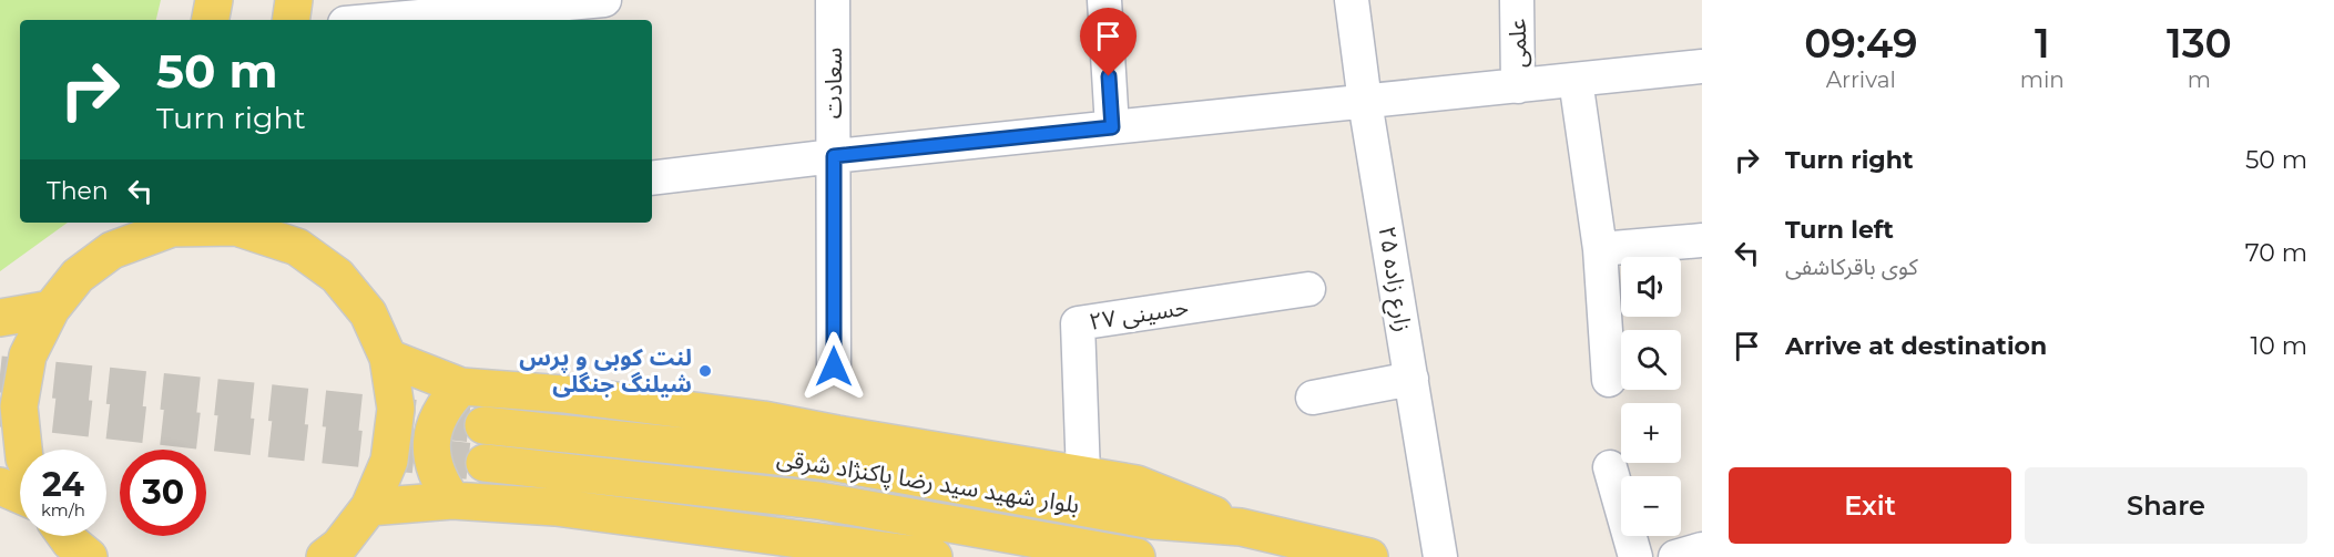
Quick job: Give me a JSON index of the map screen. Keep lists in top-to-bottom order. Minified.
{"streets":{"main road":["بلوار شهید سید رضا پاکنژاد شرقی"],"street":["علمی","سعادت","زارع زاده ۲۵","حسینی ۲۷"]},"places":["لنت کوبی و پرس شیلنگ‌ جنگلی"],"page":{"eta":["09:49","Arrival","1","min","130","m"],"turn":["50 m","Turn right"],"list":[{"name":"Turn right","value":"50 m"},{"name":"Turn left","note":"کوی باقرکاشفی","value":"70 m"},{"name":"Arrive at destination","value":"10 m"}],"then":"Then","map_buttons":["+","−"],"speed":"24 km/h","limit":"30","buttons":["Exit","Share"]}}
